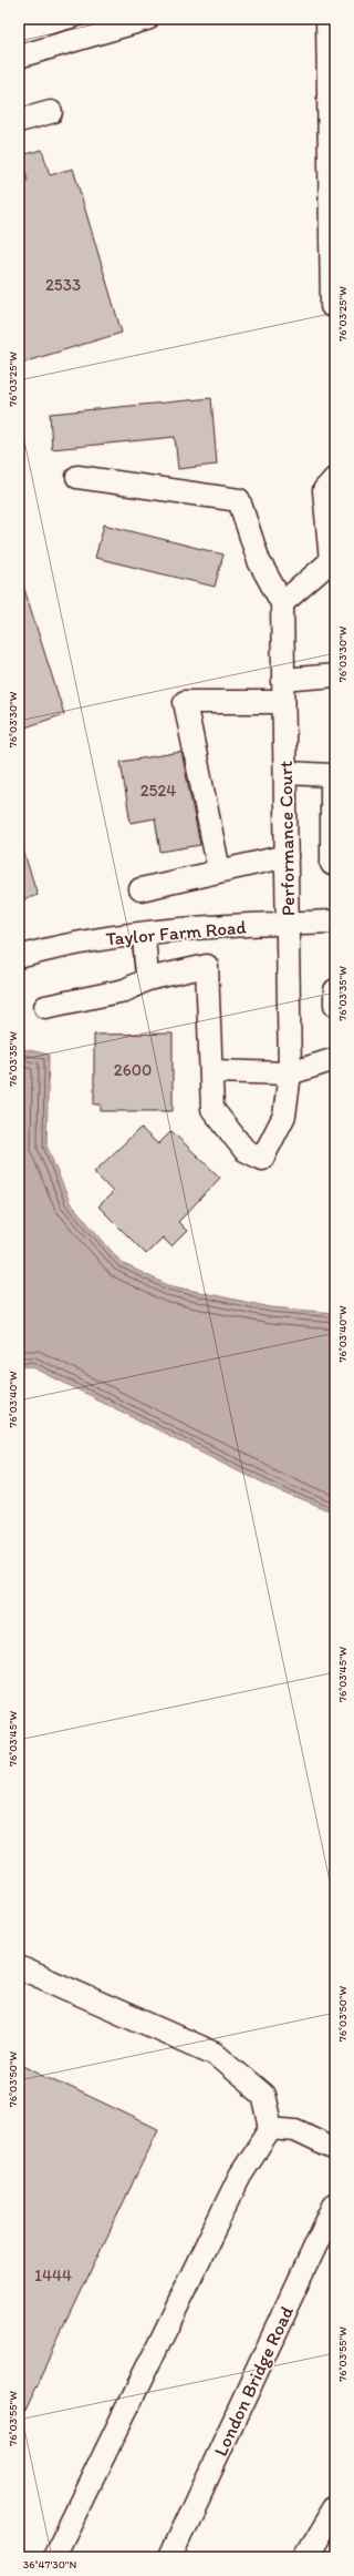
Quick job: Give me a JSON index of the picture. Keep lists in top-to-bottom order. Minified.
{"streets":{"street":["Performance Court","Taylor Farm Road","London Bridge Road"]},"crossings":[["Performance Court","Taylor Farm Road"]],"house_numbers":["2533","2524","2600","1444"],"coordinates":["76°03'25\"W","76°03'30\"W","76°03'35\"W","76°03'40\"W","76°03'45\"W","76°03'50\"W","76°03'55\"W","36°47'30\"N"]}
